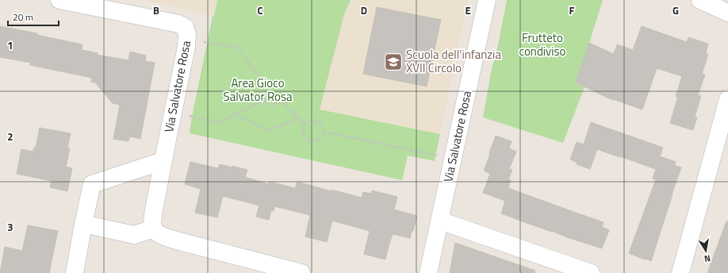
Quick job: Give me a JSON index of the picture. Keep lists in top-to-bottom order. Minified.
{"streets":{"street":["Via Salvatore Rosa"]},"parks":["Frutteto condiviso","Area Gioco Salvator Rosa"],"places":{"school or university":["Scuola dell'infanzia XVII Circolo"]},"scale_bar":"20 m","north":"bottom","grid":{"columns":["B","C","D","E","F","G"],"rows":["1","2","3"]}}
